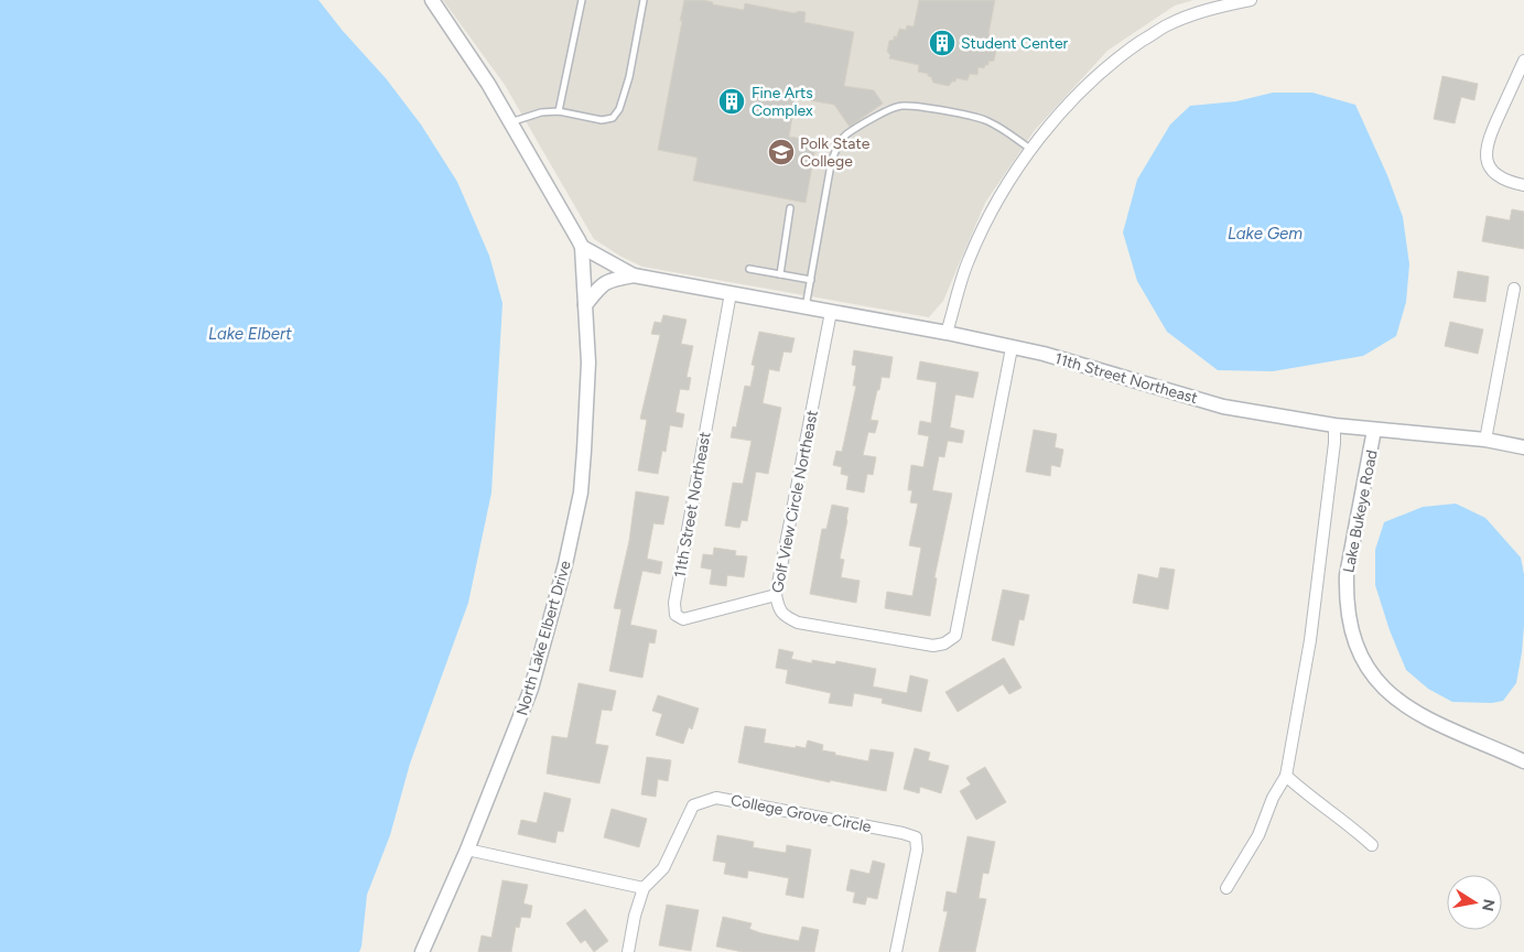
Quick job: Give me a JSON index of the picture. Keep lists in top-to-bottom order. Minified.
{"streets":{"street":["11th Street Northeast","Golf View Circle Northeast","Lake Bukeye Road","North Lake Elbert Drive","College Grove Circle"]},"crossings":[["11th Street Northeast","Golf View Circle Northeast"],["11th Street Northeast","Lake Bukeye Road"],["11th Street Northeast","North Lake Elbert Drive"]],"water":["Lake Gem","Lake Elbert"],"places":{"building":["Student Center","Fine Arts Complex"],"school or university":["Polk State College"]},"north":"right"}
